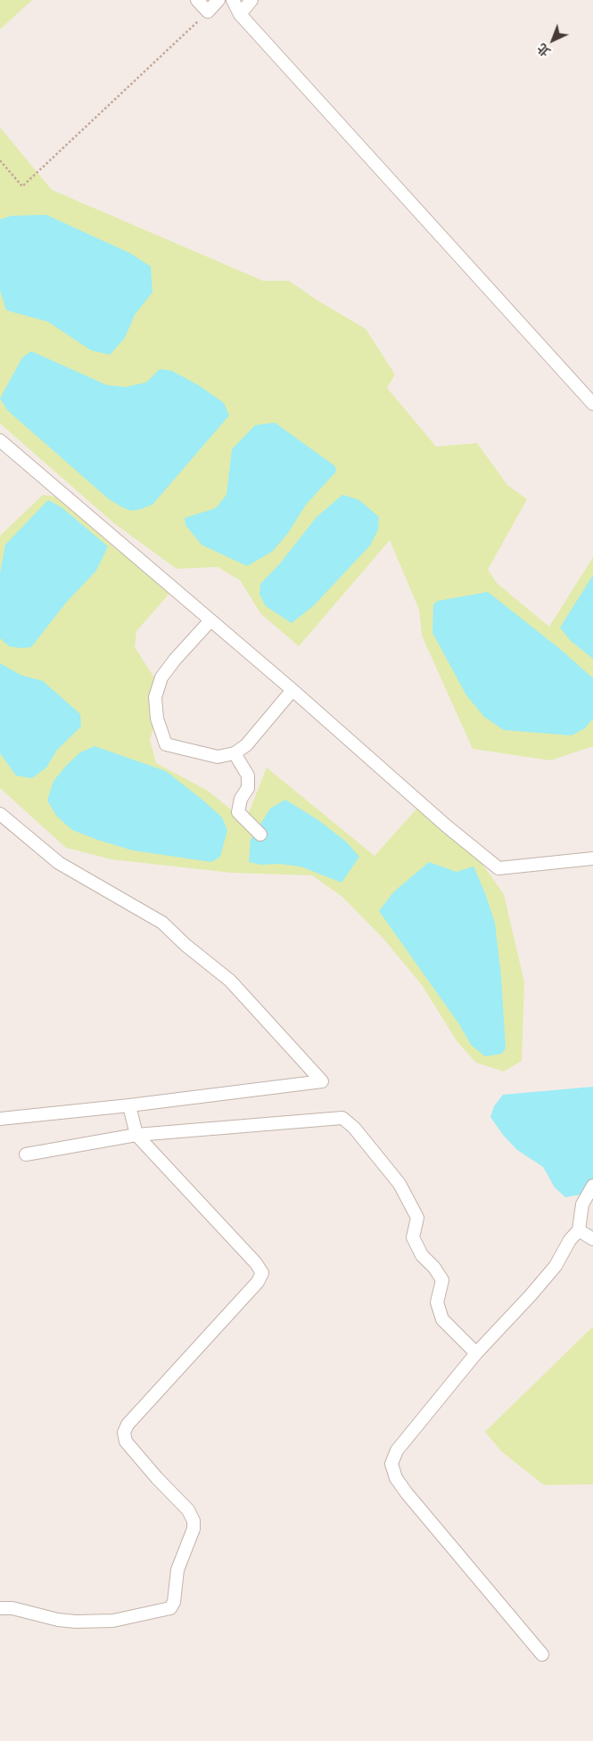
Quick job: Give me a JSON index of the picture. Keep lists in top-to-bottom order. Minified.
{"north":"bottom left"}
